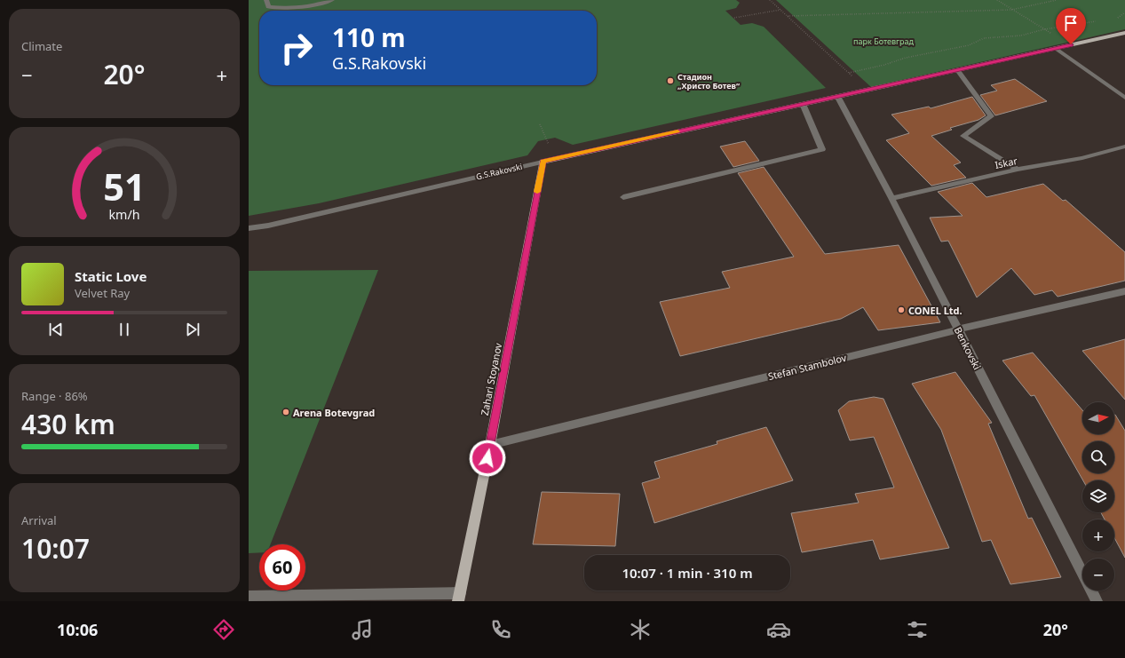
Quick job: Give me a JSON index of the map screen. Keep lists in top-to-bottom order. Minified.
{"streets":{"main road":["G.S.Rakovski","Zahari Stoyanov"],"street":["Iskar","Benkovski","Stefan Stambolov"]},"crossings":[["Iskar","Benkovski"],["G.S.Rakovski","Benkovski"],["G.S.Rakovski","Zahari Stoyanov"],["Benkovski","Stefan Stambolov"],["Stefan Stambolov","Zahari Stoyanov"]],"parks":["парк Ботевград"],"places":["Стадион „Христо Ботев“","CONEL Ltd.","Arena Botevgrad"],"north":"right","page":{"tile":["Climate",["Range · 86%","430 km"],["Arrival","10:07"]],"turn":["110 m","G.S.Rakovski"],"heat":["−","20°","+"],"song":["Static Love","Velvet Ray"],"map_buttons":["+","−"],"limit":"60","trip":"10:07 · 1 min · 310 m","tabs":["10:06","20°"],"gauge":["51","km/h"]}}
